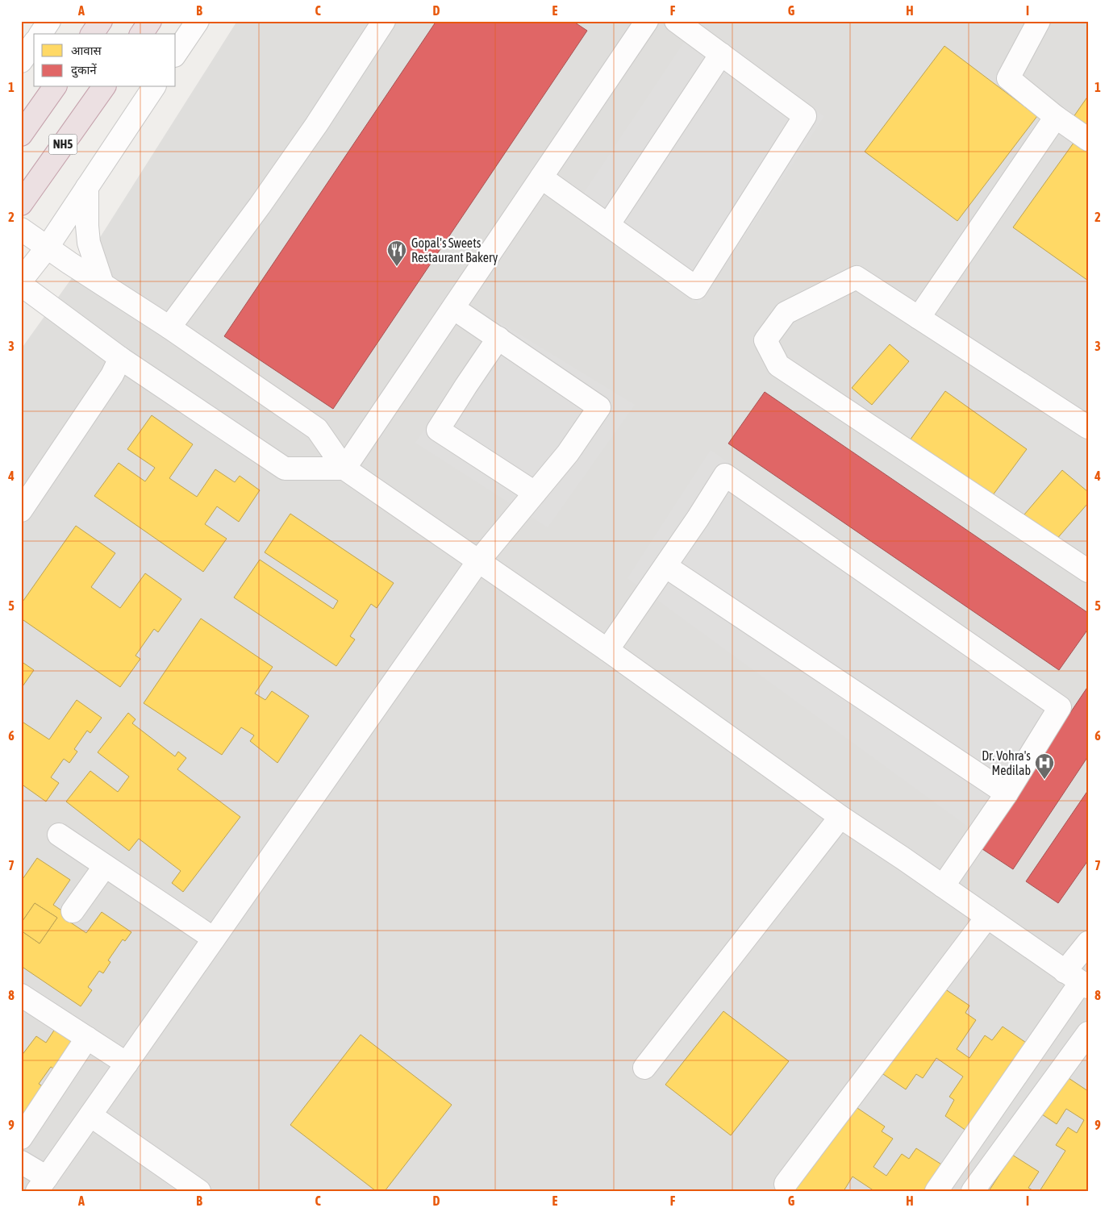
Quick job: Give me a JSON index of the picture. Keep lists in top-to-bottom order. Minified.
{"streets":{"highway":["NH5"]},"places":{"restaurant":["Gopal's Sweets Restaurant Bakery"],"hospital":["Dr. Vohra's Medilab"]},"legend":["आवास","दुकानें"],"grid":{"columns":["A","B","C","D","E","F","G","H","I"],"rows":["1","2","3","4","5","6","7","8","9"]}}
